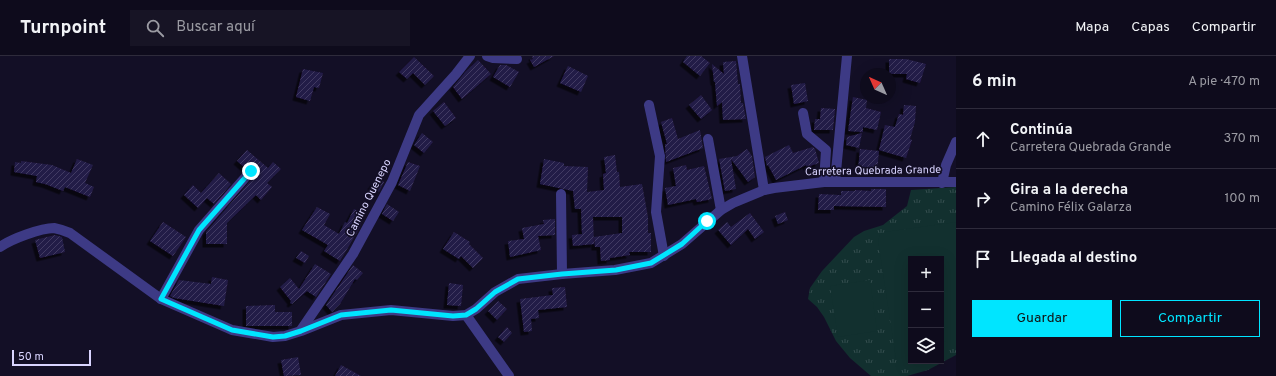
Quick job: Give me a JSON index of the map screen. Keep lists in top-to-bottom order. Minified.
{"streets":{"street":["Carretera Quebrada Grande","Camino Quenepo"]},"scale_bar":"50 m","north":"top left","page":{"header":"Turnpoint","search":"Buscar aquí","nav":["Mapa","Capas","Compartir"],"heading":["6 min","A pie · 470 m"],"list":[["Continúa","Carretera Quebrada Grande","370 m"],["Gira a la derecha","Camino Félix Galarza","100 m"],"Llegada al destino"],"map_buttons":["+","−"],"buttons":["Guardar","Compartir"],"scale":"50 m"}}
